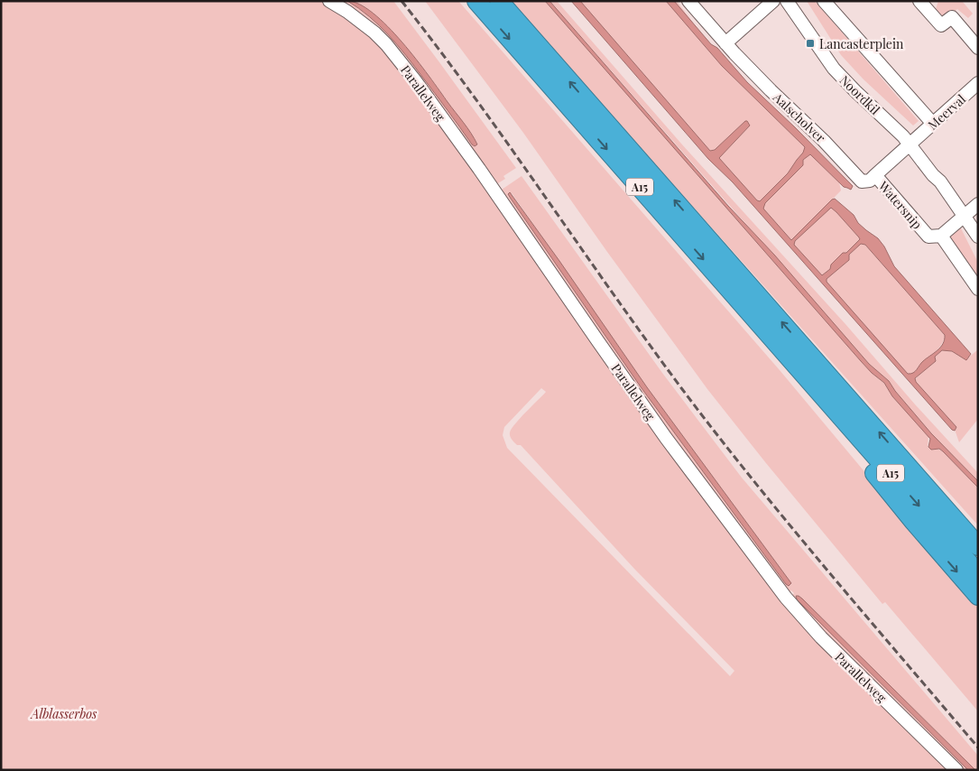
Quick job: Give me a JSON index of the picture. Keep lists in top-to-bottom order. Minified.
{"streets":{"highway":["A15"],"street":["Parallelweg","Noordkil","Meerval","Aalscholver","Watersnip"]},"crossings":[["Noordkil","Meerval"],["Noordkil","Watersnip"],["Meerval","Watersnip"],["Aalscholver","Watersnip"]],"parks":["Alblasserbos"],"places":{"transit":["Lancasterplein"]}}
